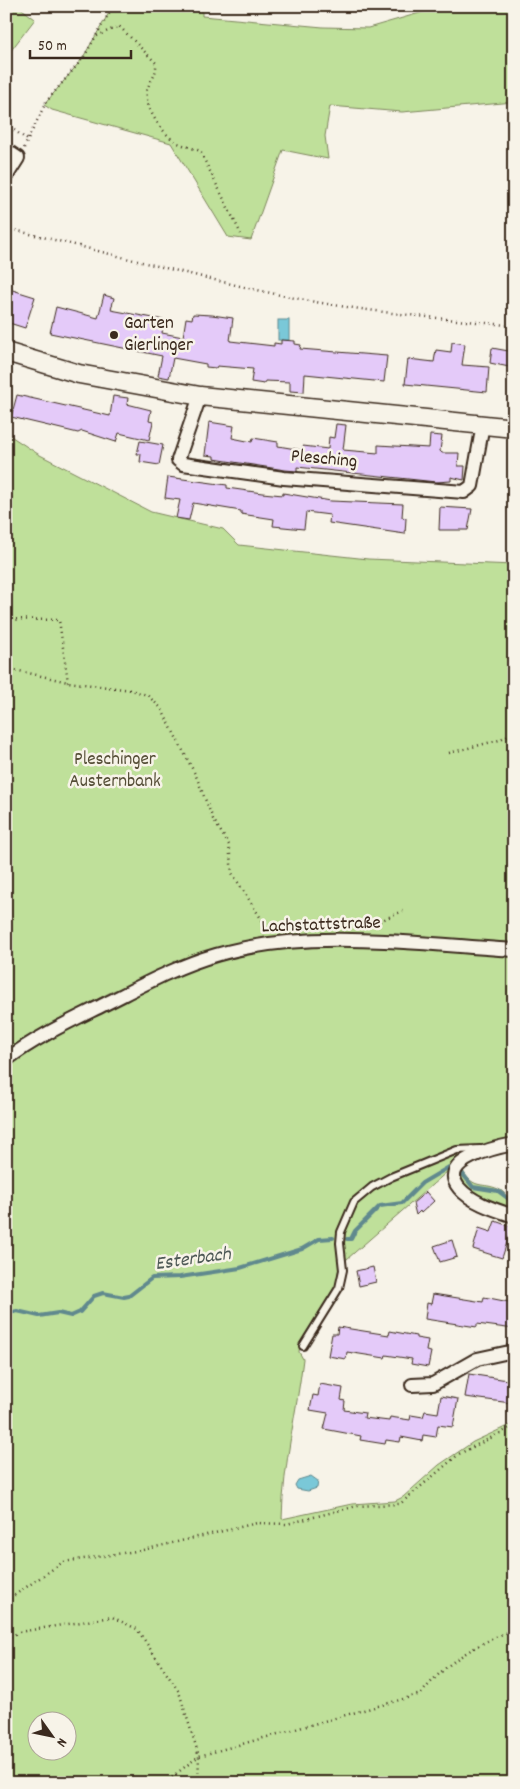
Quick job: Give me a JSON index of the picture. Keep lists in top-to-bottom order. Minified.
{"streets":{"street":["Plesching","Lachstattstraße"]},"water":["Esterbach"],"parks":["Pleschinger Austernbank"],"places":["Garten Gierlinger"],"scale_bar":"50 m","north":"bottom right"}
